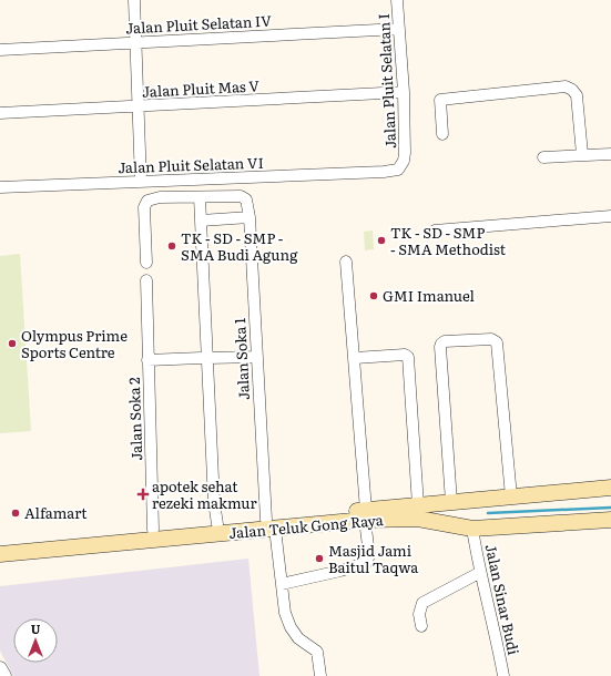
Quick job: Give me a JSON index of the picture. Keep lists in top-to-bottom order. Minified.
{"streets":{"main road":["Jalan Teluk Gong Raya"],"street":["Jalan Pluit Selatan IV","Jalan Pluit Selatan I","Jalan Pluit Mas V","Jalan Pluit Selatan VI","Jalan Soka 1","Jalan Soka 2","Jalan Sinar Budi"]},"crossings":[["Jalan Pluit Selatan IV","Jalan Pluit Selatan I"],["Jalan Pluit Selatan I","Jalan Pluit Mas V"],["Jalan Pluit Selatan I","Jalan Pluit Selatan VI"],["Jalan Soka 1","Jalan Teluk Gong Raya"],["Jalan Soka 2","Jalan Teluk Gong Raya"],["Jalan Teluk Gong Raya","Jalan Sinar Budi"]],"places":{"other":["TK - SD - SMP - SMA Methodist","TK - SD - SMP - SMA Budi Agung","GMI Imanuel","Olympus Prime Sports Centre","Alfamart","Masjid Jami Baitul Taqwa"],"health":["apotek sehat rezeki makmur"]},"north":"top"}
